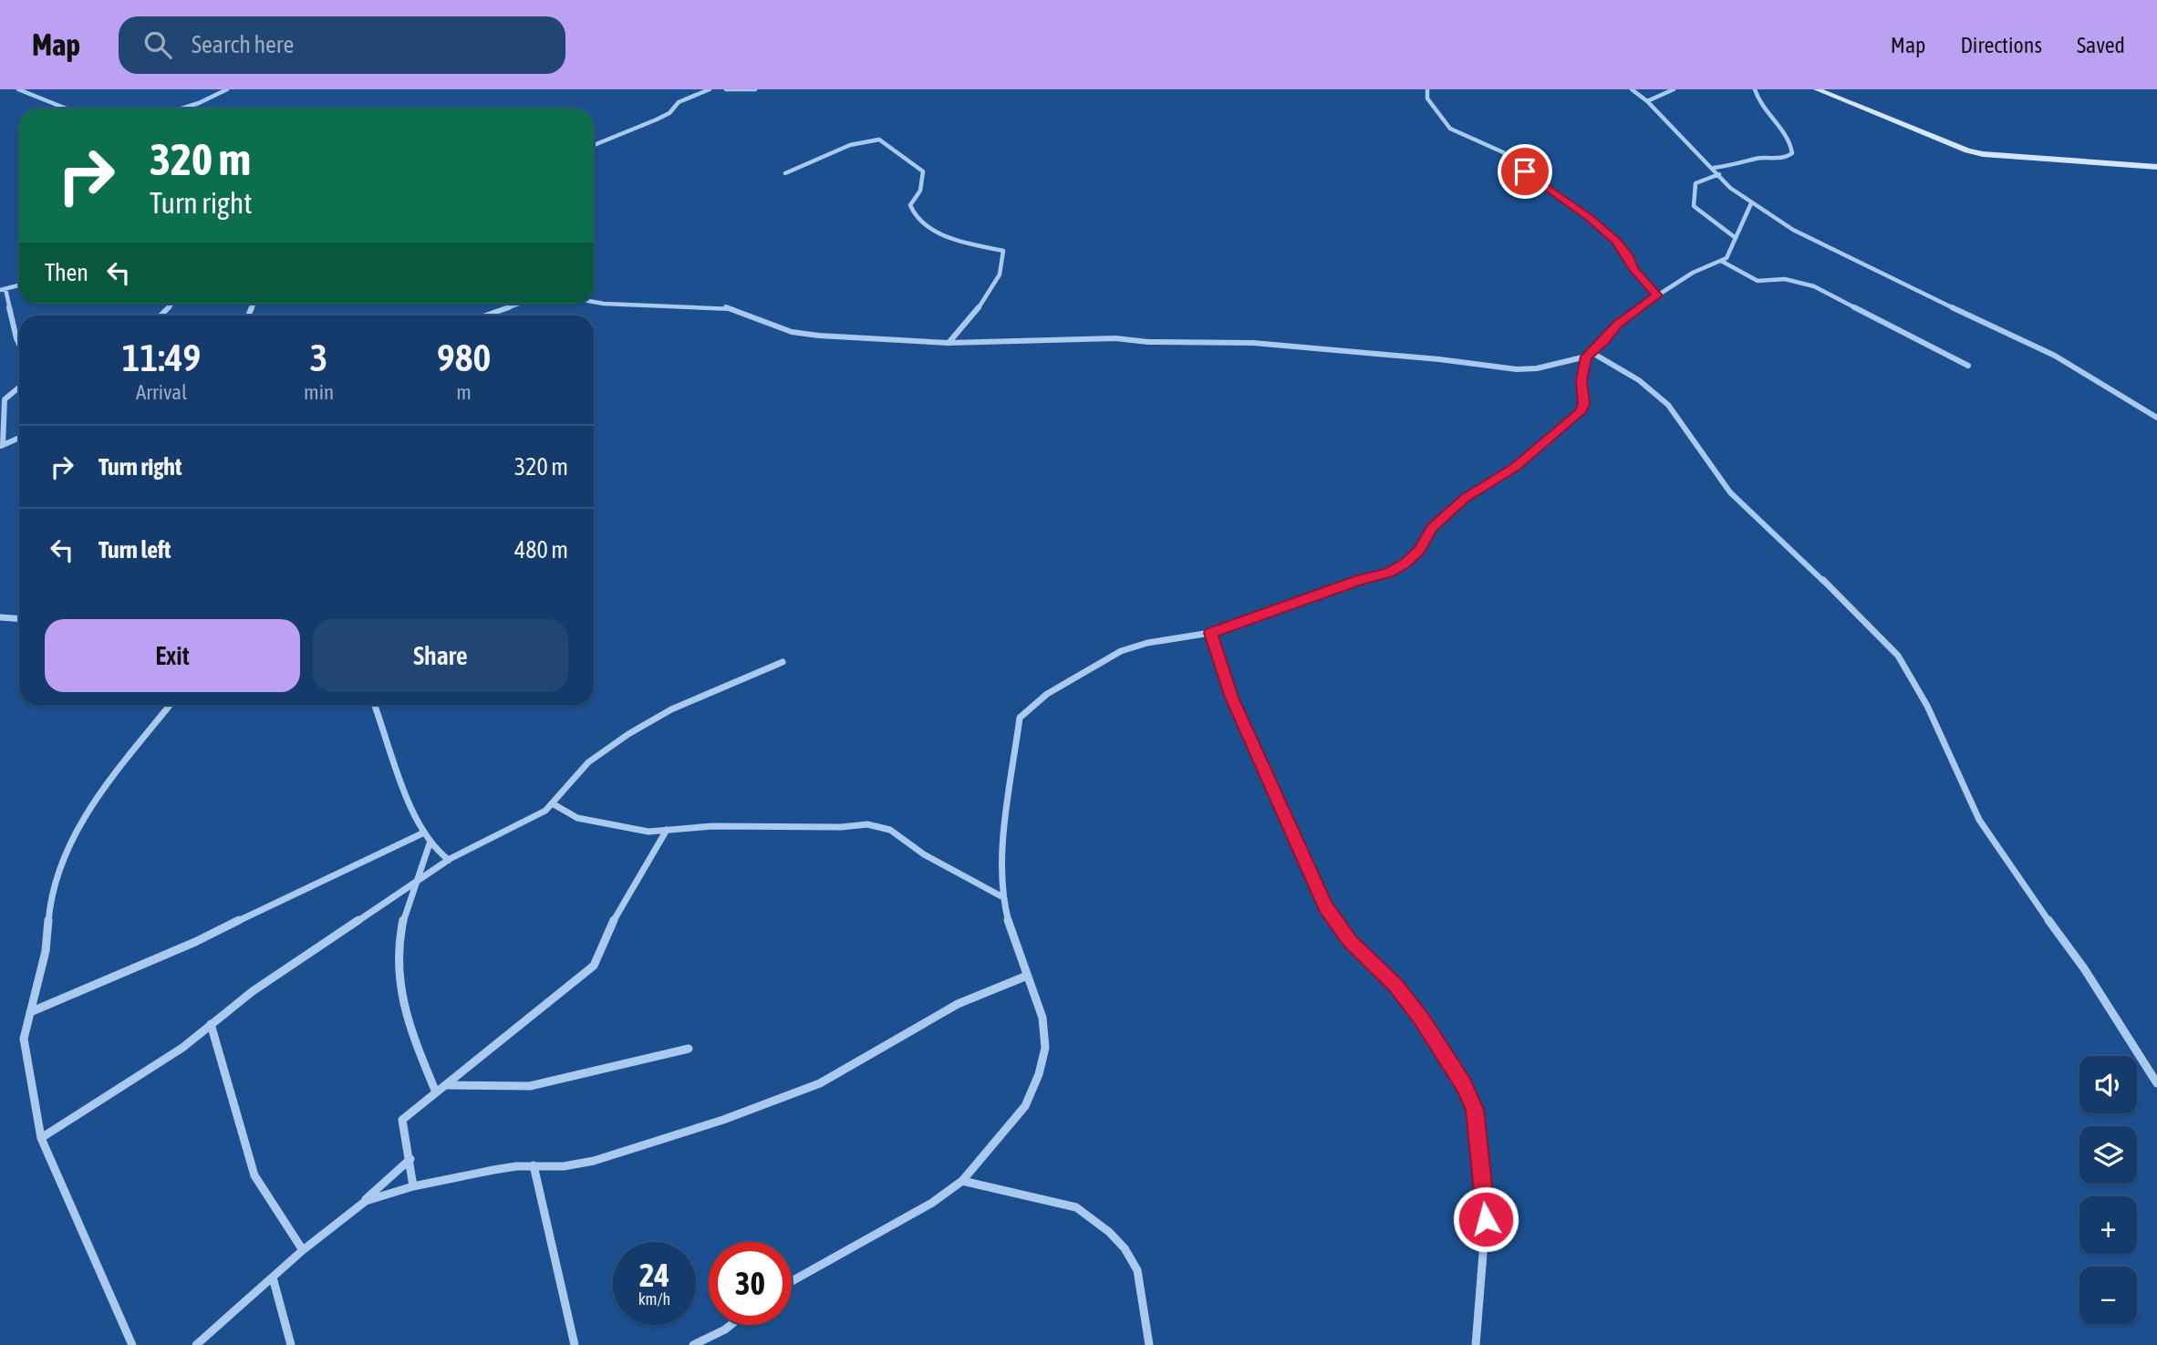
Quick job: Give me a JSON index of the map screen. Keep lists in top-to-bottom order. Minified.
{"page":{"header":"Map","search":"Search here","nav":["Map","Directions","Saved"],"turn":["320 m","Turn right"],"then":"Then","eta":["11:49","Arrival","3","min","980","m"],"list":[{"name":"Turn right","value":"320 m"},{"name":"Turn left","value":"480 m"}],"buttons":["Exit","Share"],"map_buttons":["+","−"],"speed":"24 km/h","limit":"30"}}
